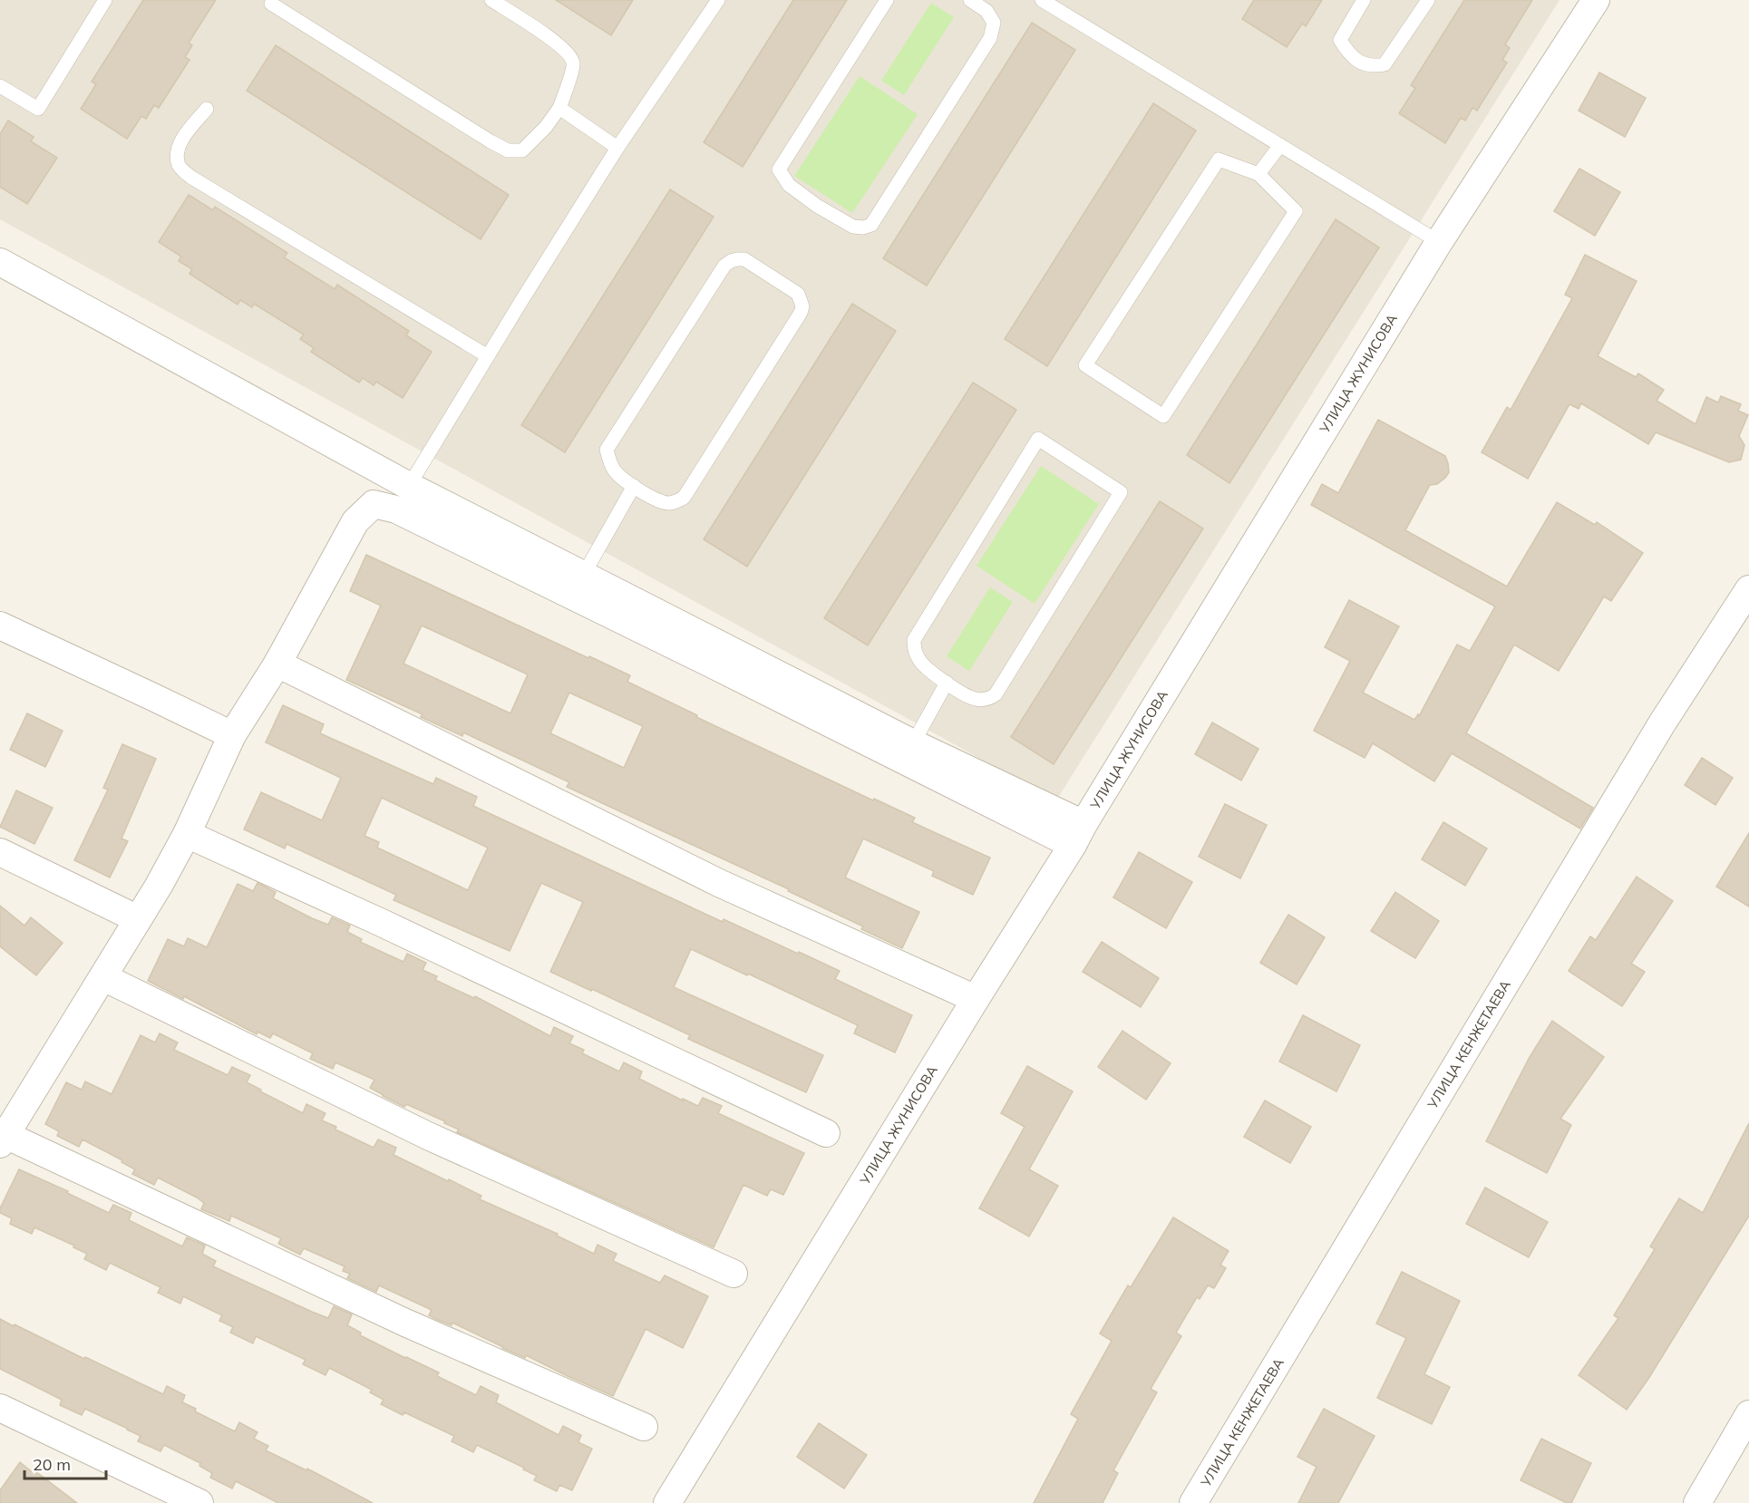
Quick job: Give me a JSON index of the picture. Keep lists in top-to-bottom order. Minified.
{"streets":{"street":["УЛИЦА ЖУНИСОВА","УЛИЦА КЕНЖЕТАЕВА"]},"scale_bar":"20 m"}
